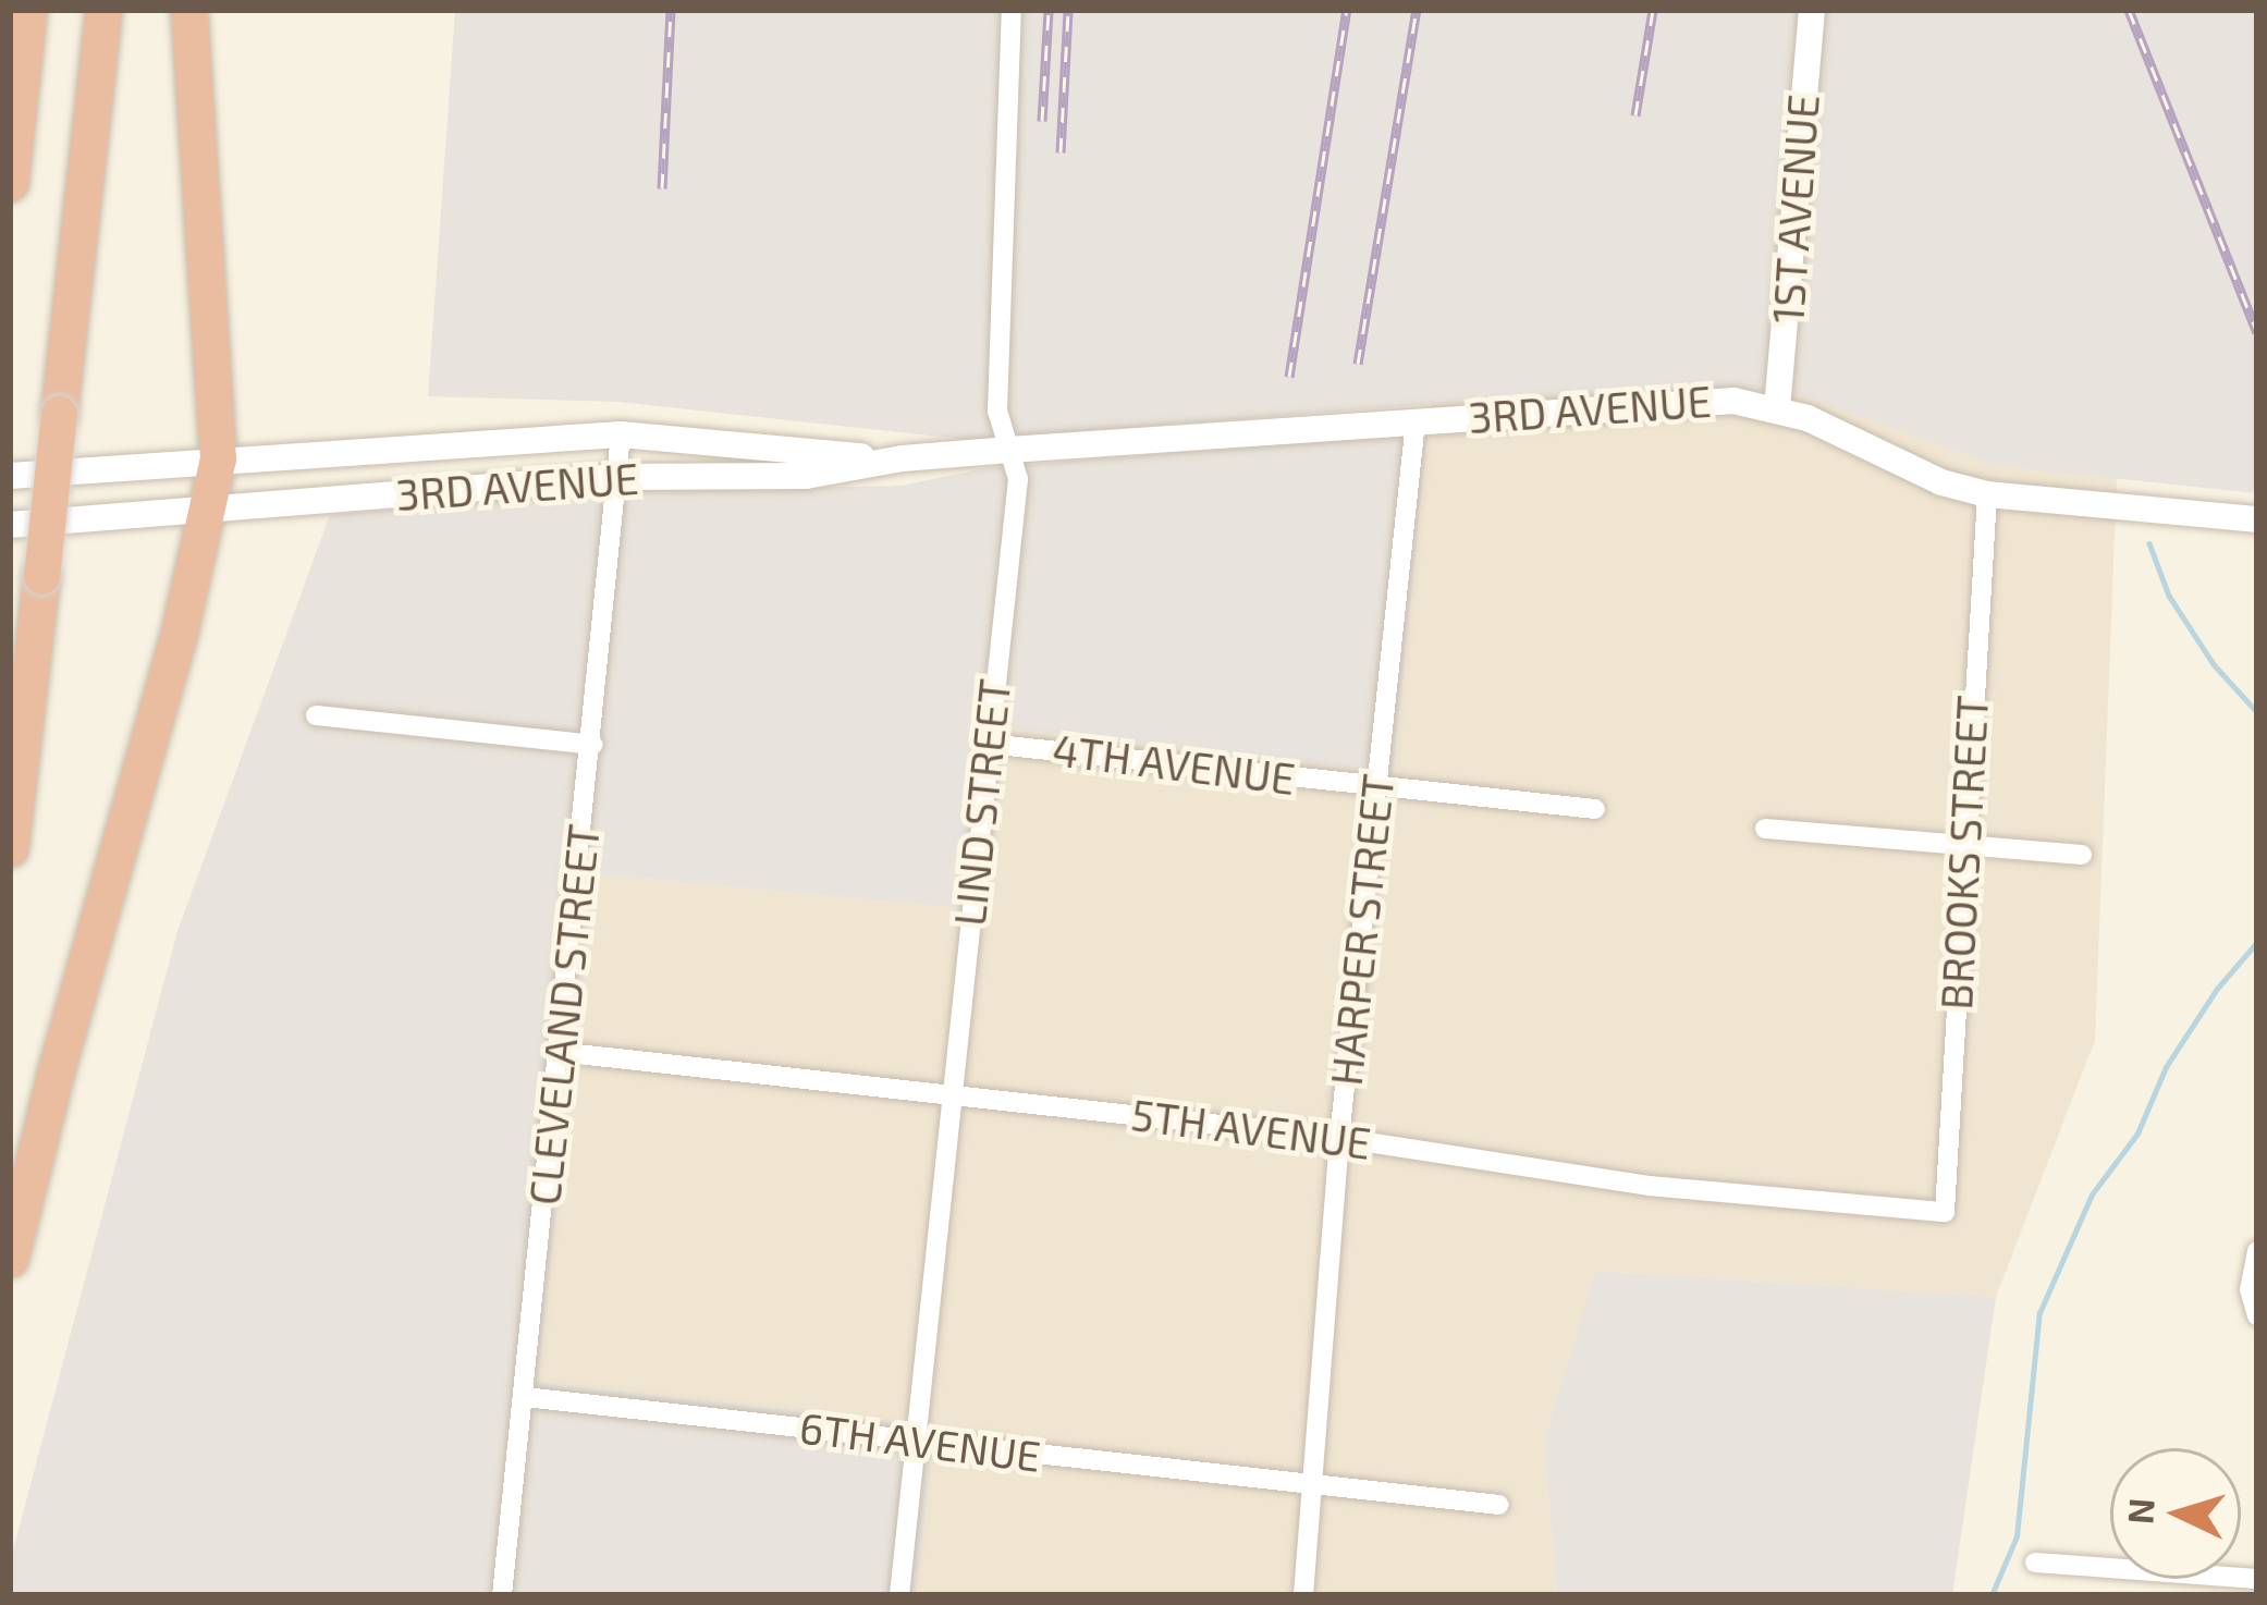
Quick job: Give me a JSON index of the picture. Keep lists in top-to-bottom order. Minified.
{"streets":{"street":["1ST AVENUE","3RD AVENUE","4TH AVENUE","LIND STREET","BROOKS STREET","HARPER STREET","CLEVELAND STREET","5TH AVENUE","6TH AVENUE"]},"crossings":[["1ST AVENUE","3RD AVENUE"],["3RD AVENUE","LIND STREET"],["3RD AVENUE","BROOKS STREET"],["3RD AVENUE","HARPER STREET"],["3RD AVENUE","CLEVELAND STREET"],["4TH AVENUE","LIND STREET"],["4TH AVENUE","HARPER STREET"],["LIND STREET","5TH AVENUE"],["LIND STREET","6TH AVENUE"],["BROOKS STREET","5TH AVENUE"],["HARPER STREET","5TH AVENUE"],["HARPER STREET","6TH AVENUE"],["CLEVELAND STREET","5TH AVENUE"],["CLEVELAND STREET","6TH AVENUE"]],"north":"left"}
